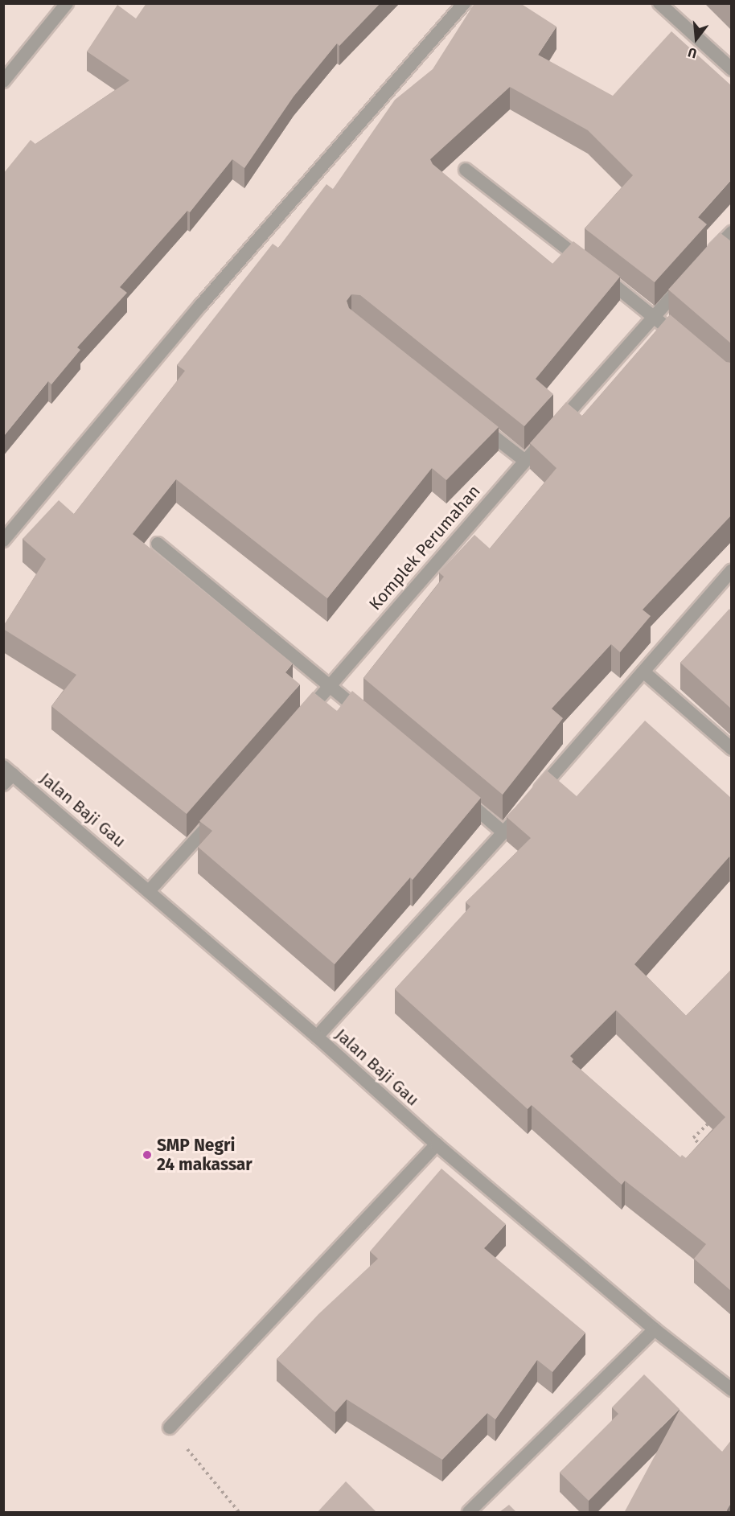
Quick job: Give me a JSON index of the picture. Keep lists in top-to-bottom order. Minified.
{"streets":{"street":["Komplek Perumahan","Jalan Baji Gau"]},"places":["SMP Negri 24 makassar"],"north":"bottom"}
